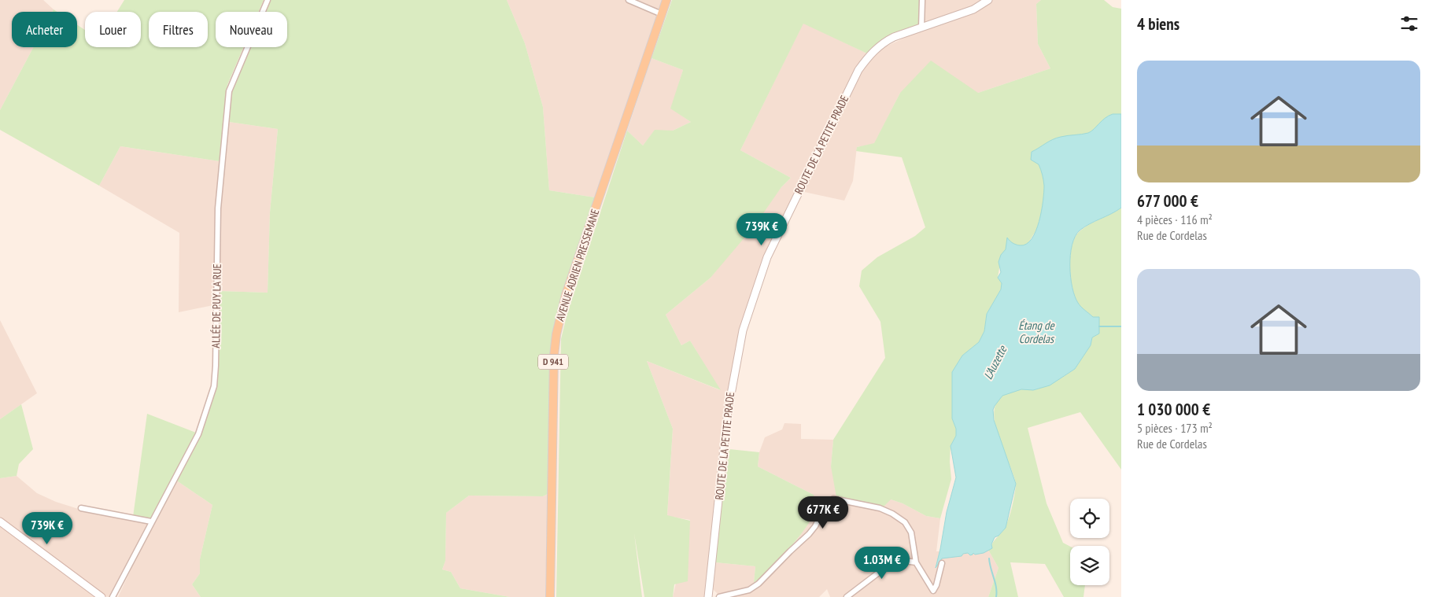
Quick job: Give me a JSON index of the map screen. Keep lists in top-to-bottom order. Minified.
{"streets":{"main road":["AVENUE ADRIEN PRESSEMANE","D 941"],"street":["ROUTE DE LA PETITE PRADE","ALLÉE DE PUY LA RUE"]},"crossings":[["AVENUE ADRIEN PRESSEMANE","D 941"]],"water":["Étang de Cordelas","L'Auzette"],"page":{"heading":"4 biens","chip":["Acheter","Louer","Filtres","Nouveau"],"list":[{"name":"677 000 €","note":"4 pièces · 116 m² · Rue de Cordelas"},{"name":"1 030 000 €","note":"5 pièces · 173 m² · Rue de Cordelas"}],"price":["739K €","677K €","739K €","1.03M €"]}}
